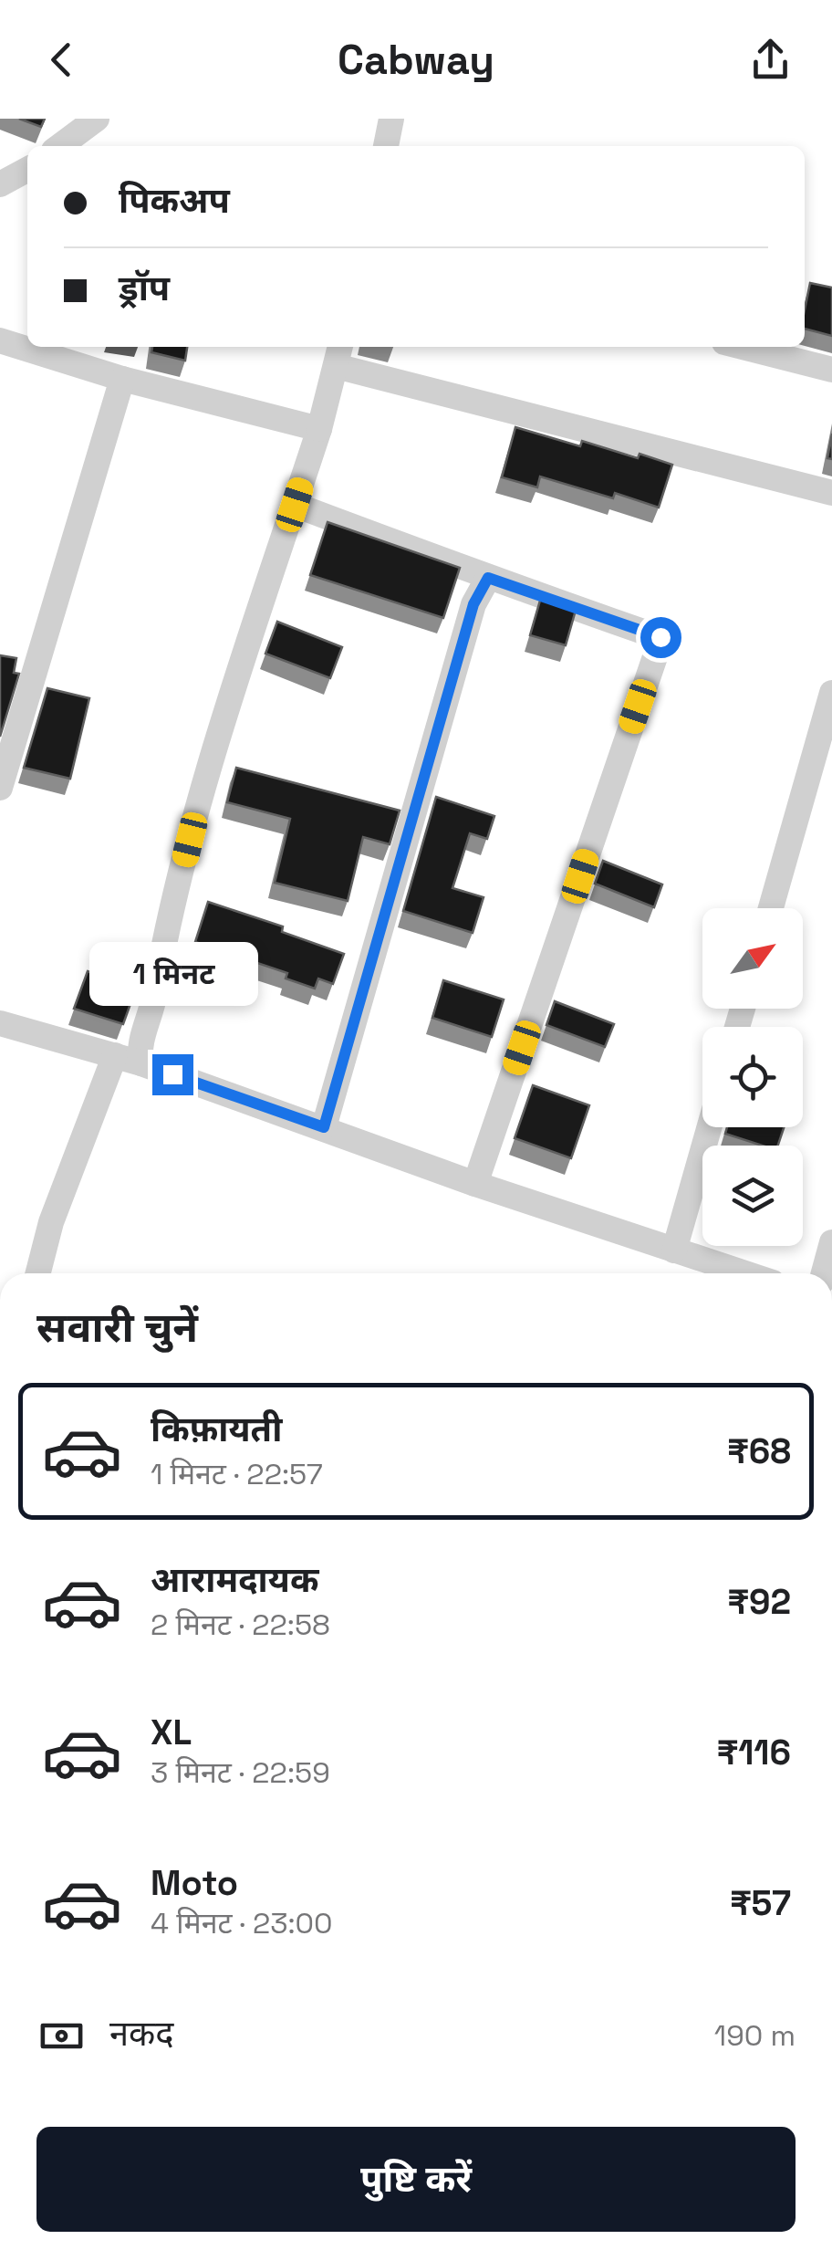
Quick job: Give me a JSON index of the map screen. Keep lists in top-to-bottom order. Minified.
{"north":"top right","page":{"header":"Cabway","banner":["पिकअप","ड्रॉप"],"bubble":"1 मिनट","heading":"सवारी चुनें","list":[{"name":"किफ़ायती","note":"1 मिनट · 22:57","value":"₹68"},{"name":"आरामदायक","note":"2 मिनट · 22:58","value":"₹92"},{"name":"XL","note":"3 मिनट · 22:59","value":"₹116"},{"name":"Moto","note":"4 मिनट · 23:00","value":"₹57"}],"pay":["नकद","190 m"],"buttons":"पुष्टि करें"}}
